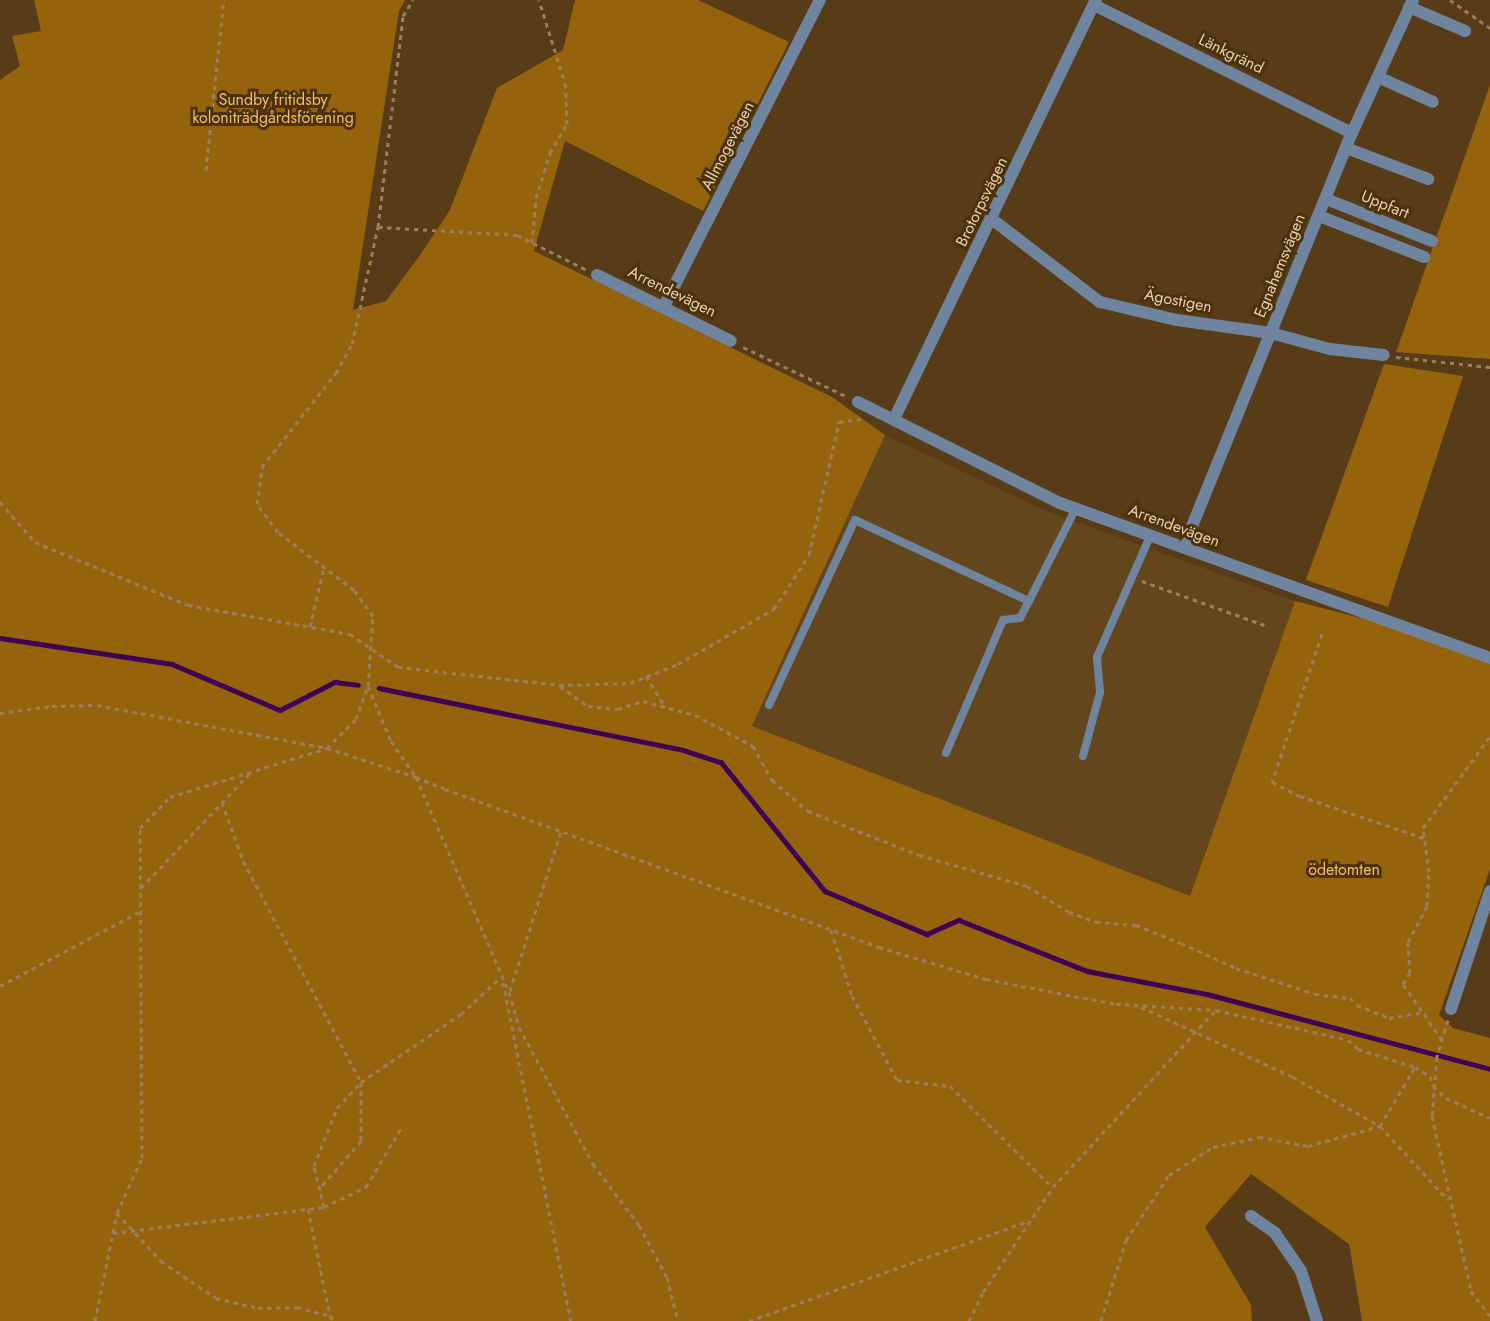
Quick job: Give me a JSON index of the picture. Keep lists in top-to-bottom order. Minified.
{"streets":{"street":["Länkgränd","Allmogevägen","Brotorpsvägen","Uppfart","Egnahemsvägen","Arrendevägen","Ägostigen"]},"crossings":[["Länkgränd","Brotorpsvägen"],["Länkgränd","Egnahemsvägen"],["Allmogevägen","Arrendevägen"],["Brotorpsvägen","Arrendevägen"],["Brotorpsvägen","Ägostigen"],["Uppfart","Egnahemsvägen"],["Egnahemsvägen","Arrendevägen"],["Egnahemsvägen","Ägostigen"]],"parks":["Sundby fritidsby koloniträdgårdsförening","ödetomten"]}
